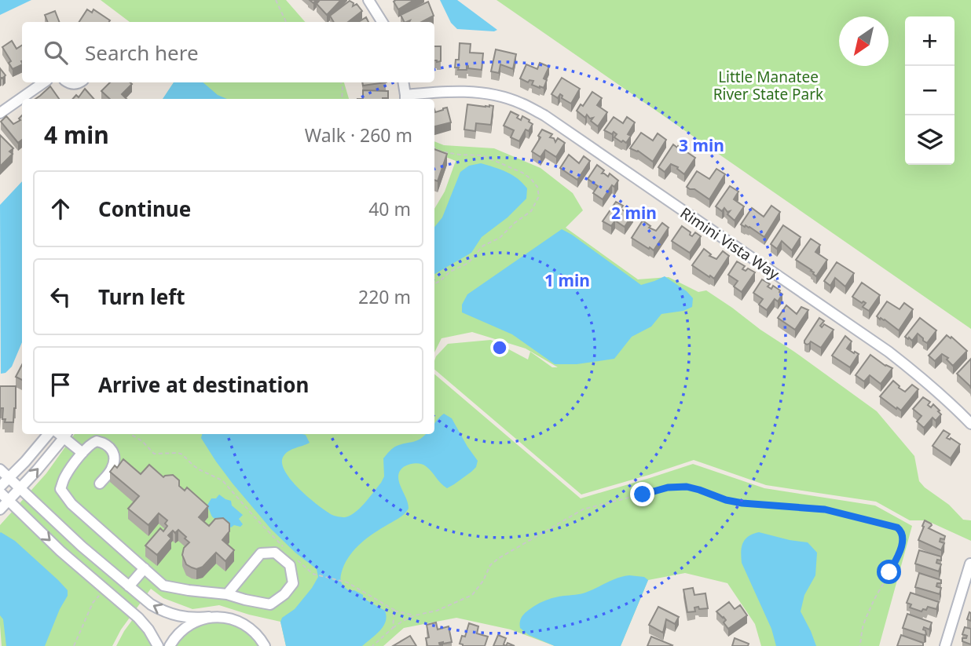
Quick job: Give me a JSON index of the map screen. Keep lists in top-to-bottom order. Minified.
{"streets":{"street":["Rimini Vista Way"]},"parks":["Little Manatee River State Park"],"north":"bottom left","page":{"map_buttons":["+","−"],"search":"Search here","heading":["4 min","Walk · 260 m"],"list":[["Continue","40 m"],["Turn left","220 m"],"Arrive at destination"]},"rings":["3 min","2 min","1 min"]}
